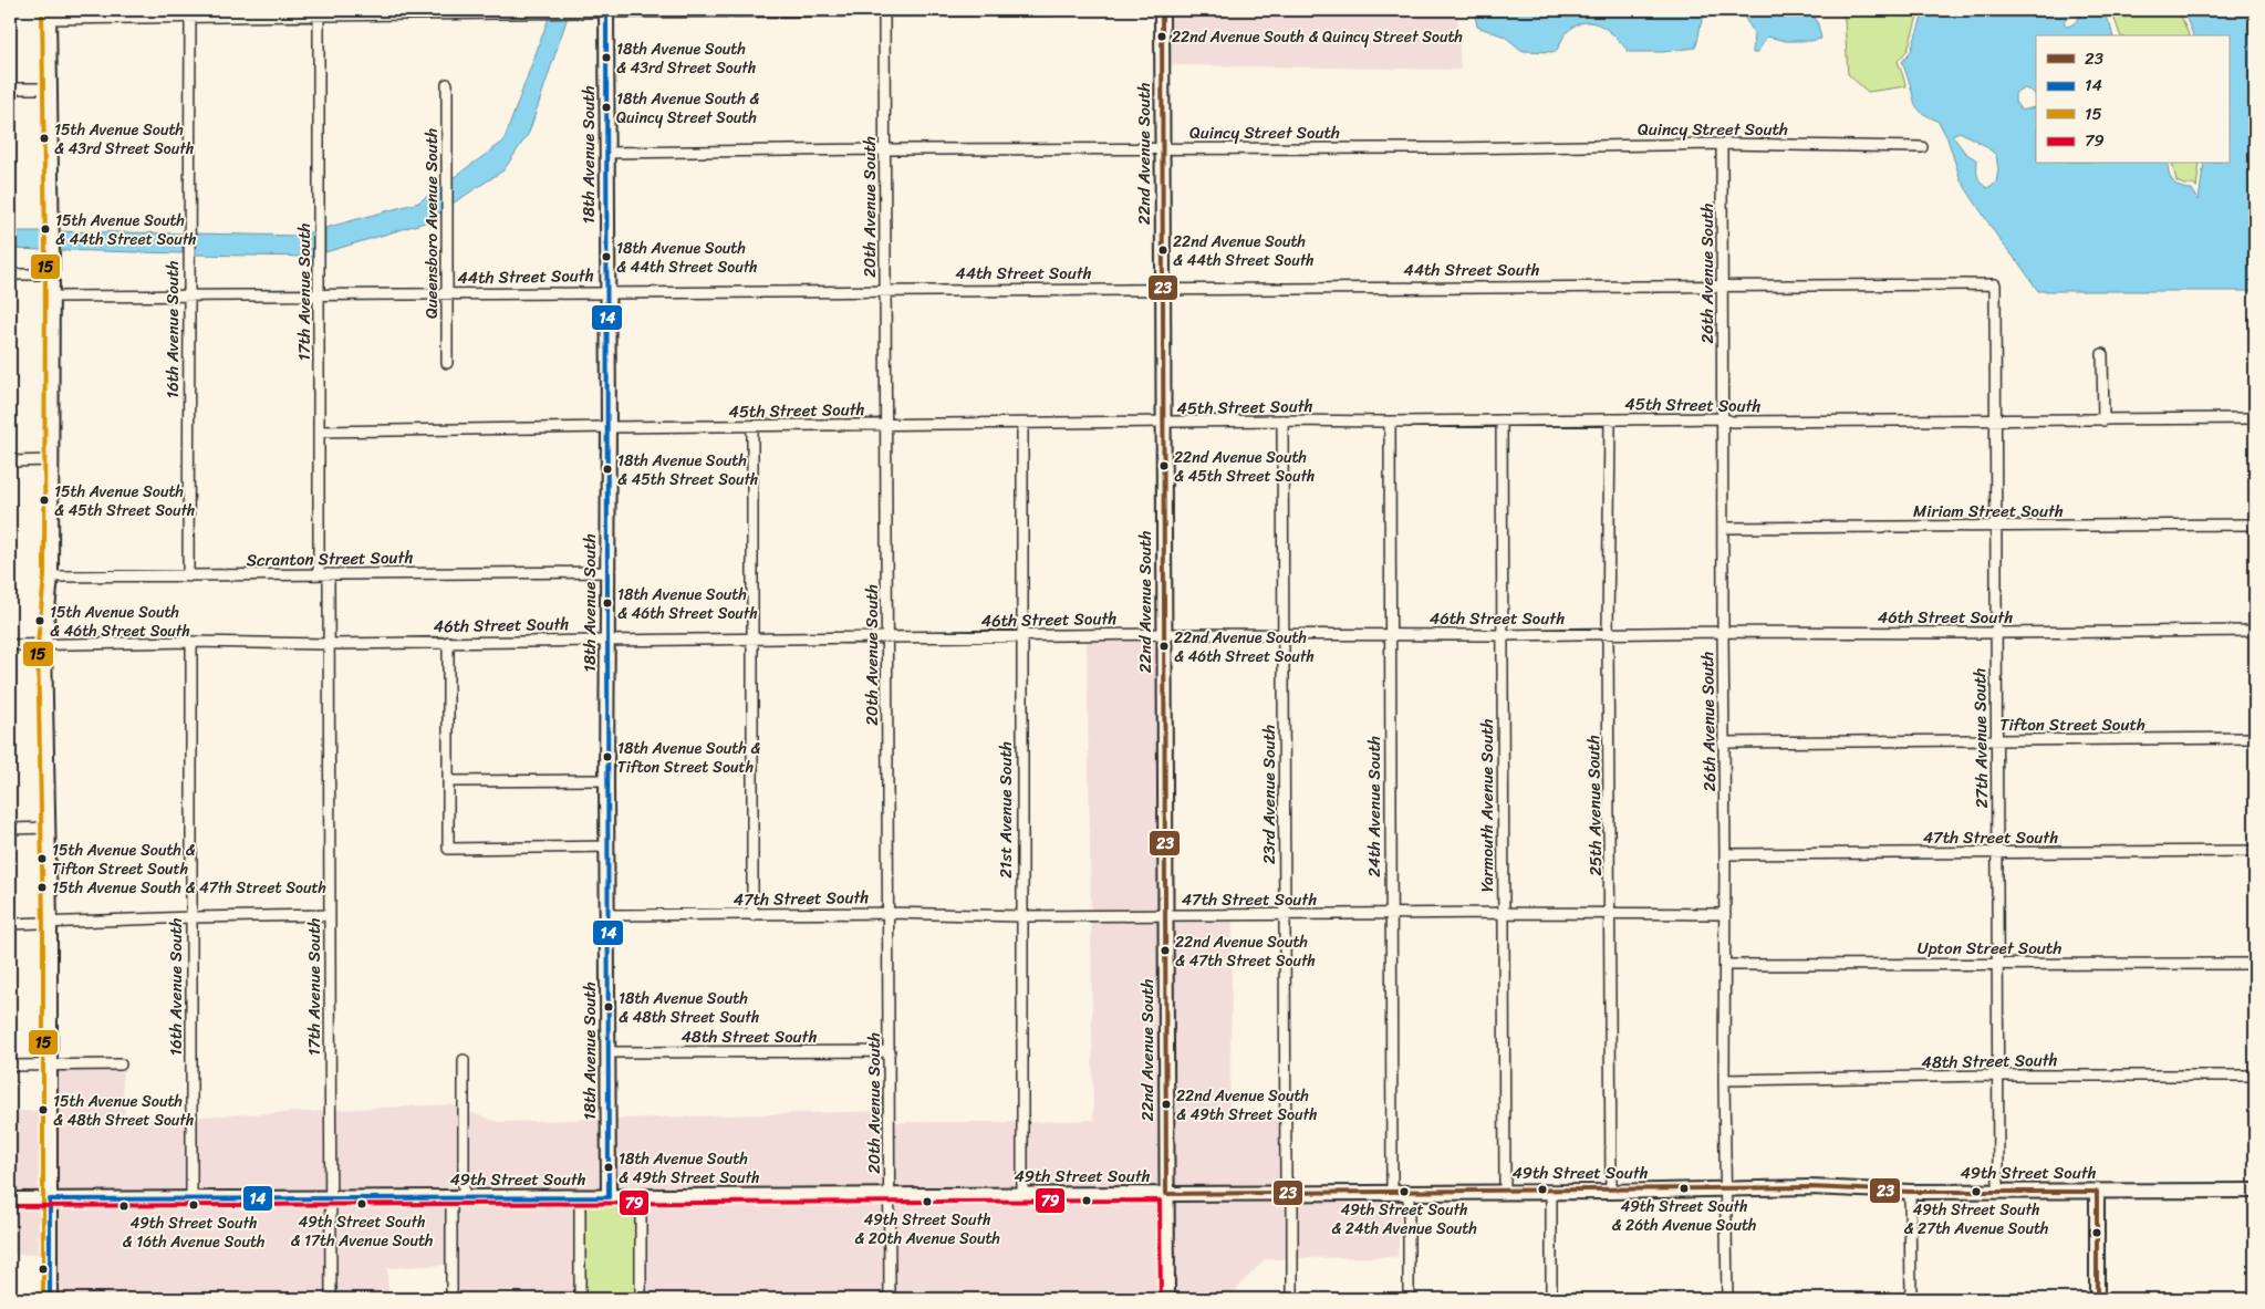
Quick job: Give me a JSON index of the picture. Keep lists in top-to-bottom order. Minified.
{"streets":{"street":["Quincy Street South","22nd Avenue South","18th Avenue South","20th Avenue South","Queensboro Avenue South","44th Street South","26th Avenue South","17th Avenue South","16th Avenue South","45th Street South","Miriam Street South","Scranton Street South","46th Street South","Tifton Street South","27th Avenue South","23rd Avenue South","Yarmouth Avenue South","25th Avenue South","24th Avenue South","21st Avenue South","47th Street South","Upton Street South","48th Street South","49th Street South"]},"crossings":[["Quincy Street South","22nd Avenue South"],["Quincy Street South","18th Avenue South"],["Quincy Street South","20th Avenue South"],["Quincy Street South","26th Avenue South"],["22nd Avenue South","44th Street South"],["22nd Avenue South","45th Street South"],["22nd Avenue South","46th Street South"],["22nd Avenue South","47th Street South"],["22nd Avenue South","49th Street South"],["18th Avenue South","44th Street South"],["18th Avenue South","45th Street South"],["18th Avenue South","Scranton Street South"],["18th Avenue South","46th Street South"],["18th Avenue South","47th Street South"],["18th Avenue South","48th Street South"],["18th Avenue South","49th Street South"],["20th Avenue South","44th Street South"],["20th Avenue South","45th Street South"],["20th Avenue South","46th Street South"],["20th Avenue South","47th Street South"],["20th Avenue South","48th Street South"],["20th Avenue South","49th Street South"],["Queensboro Avenue South","44th Street South"],["44th Street South","26th Avenue South"],["44th Street South","17th Avenue South"],["44th Street South","16th Avenue South"],["44th Street South","27th Avenue South"],["26th Avenue South","45th Street South"],["26th Avenue South","Miriam Street South"],["26th Avenue South","46th Street South"],["26th Avenue South","Tifton Street South"],["26th Avenue South","47th Street South"],["26th Avenue South","Upton Street South"],["26th Avenue South","48th Street South"],["26th Avenue South","49th Street South"],["17th Avenue South","45th Street South"],["17th Avenue South","Scranton Street South"],["17th Avenue South","46th Street South"],["17th Avenue South","49th Street South"],["16th Avenue South","Scranton Street South"],["16th Avenue South","46th Street South"],["16th Avenue South","49th Street South"],["45th Street South","27th Avenue South"],["45th Street South","23rd Avenue South"],["45th Street South","Yarmouth Avenue South"],["45th Street South","25th Avenue South"],["45th Street South","24th Avenue South"],["45th Street South","21st Avenue South"],["Miriam Street South","27th Avenue South"],["46th Street South","27th Avenue South"],["46th Street South","23rd Avenue South"],["46th Street South","Yarmouth Avenue South"],["46th Street South","25th Avenue South"],["46th Street South","24th Avenue South"],["46th Street South","21st Avenue South"],["Tifton Street South","27th Avenue South"],["27th Avenue South","47th Street South"],["27th Avenue South","Upton Street South"],["27th Avenue South","48th Street South"],["27th Avenue South","49th Street South"],["23rd Avenue South","47th Street South"],["23rd Avenue South","49th Street South"],["Yarmouth Avenue South","47th Street South"],["Yarmouth Avenue South","49th Street South"],["25th Avenue South","47th Street South"],["25th Avenue South","49th Street South"],["24th Avenue South","47th Street South"],["24th Avenue South","49th Street South"],["21st Avenue South","47th Street South"],["21st Avenue South","49th Street South"]],"places":["22nd Avenue South & Quincy Street South","18th Avenue South & 43rd Street South","18th Avenue South & Quincy Street South","15th Avenue South & 43rd Street South","15th Avenue South & 44th Street South","22nd Avenue South & 44th Street South","18th Avenue South & 44th Street South","22nd Avenue South & 45th Street South","18th Avenue South & 45th Street South","15th Avenue South & 45th Street South","18th Avenue South & 46th Street South","15th Avenue South & 46th Street South","22nd Avenue South & 46th Street South","18th Avenue South & Tifton Street South","15th Avenue South & Tifton Street South","15th Avenue South & 47th Street South","22nd Avenue South & 47th Street South","18th Avenue South & 48th Street South","22nd Avenue South & 49th Street South","15th Avenue South & 48th Street South","18th Avenue South & 49th Street South","49th Street South & 26th Avenue South","49th Street South & 24th Avenue South","49th Street South & 27th Avenue South","49th Street South & 20th Avenue South","49th Street South & 17th Avenue South","49th Street South & 16th Avenue South"],"lines":["transit line 23","transit line 14","transit line 15","transit line 79"],"legend":["23","14","15","79"]}
